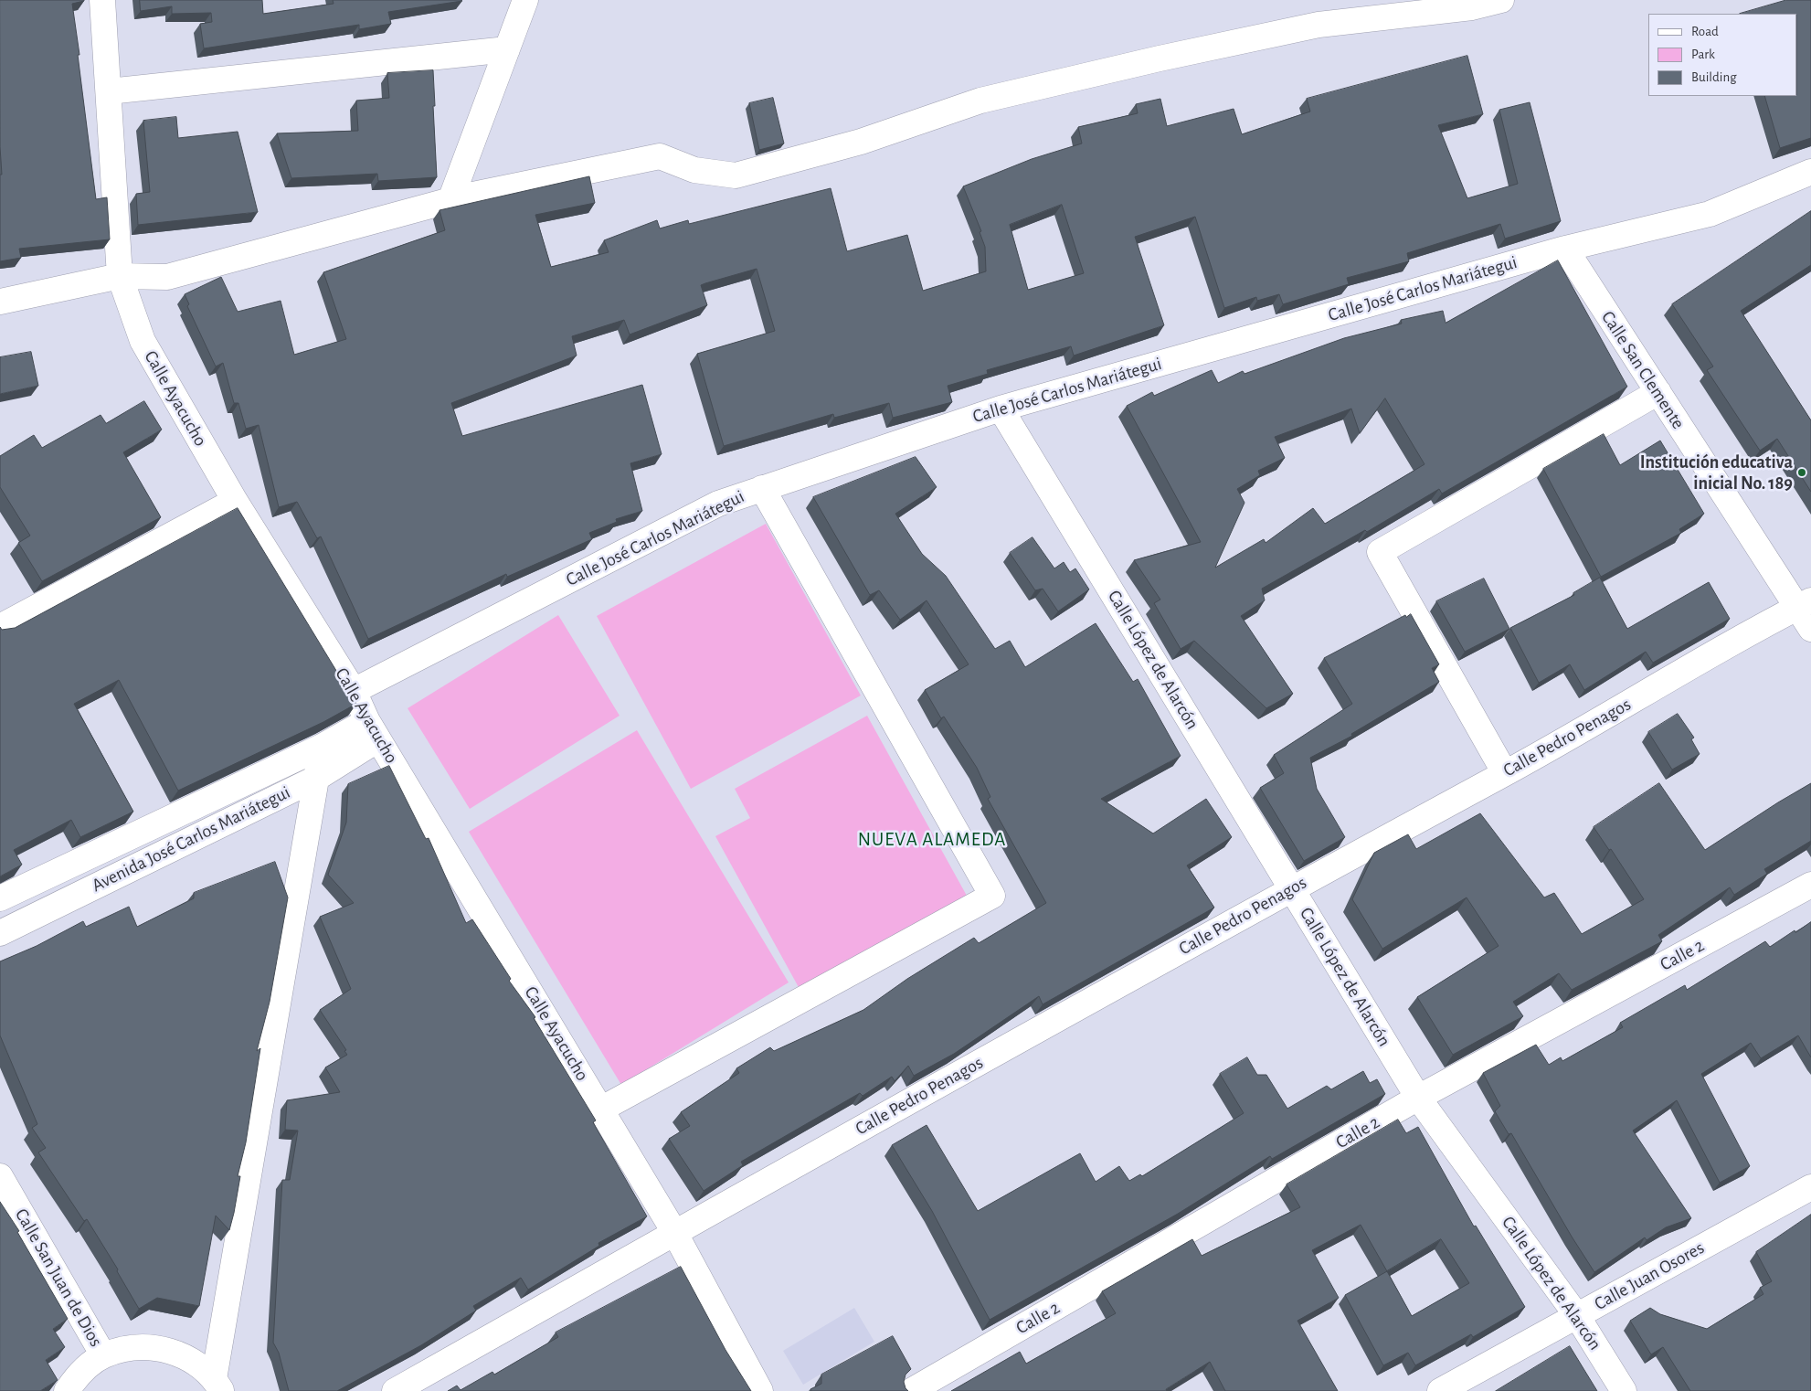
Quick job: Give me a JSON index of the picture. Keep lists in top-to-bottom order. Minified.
{"streets":{"street":["Calle José Carlos Mariátegui","Calle San Clemente","Calle Ayacucho","Calle López de Alarcón","Calle Pedro Penagos","Avenida José Carlos Mariátegui","Calle 2","Calle Juan Osores","Calle San Juan de Dios"]},"crossings":[["Calle José Carlos Mariátegui","Calle San Clemente"],["Calle José Carlos Mariátegui","Calle Ayacucho"],["Calle José Carlos Mariátegui","Calle López de Alarcón"],["Calle San Clemente","Calle Pedro Penagos"],["Calle Ayacucho","Calle Pedro Penagos"],["Calle Ayacucho","Avenida José Carlos Mariátegui"],["Calle López de Alarcón","Calle Pedro Penagos"],["Calle López de Alarcón","Calle 2"],["Calle López de Alarcón","Calle Juan Osores"]],"districts":["NUEVA ALAMEDA"],"places":["Institución educativa inicial No. 189"],"legend":["Road","Park","Building"]}
